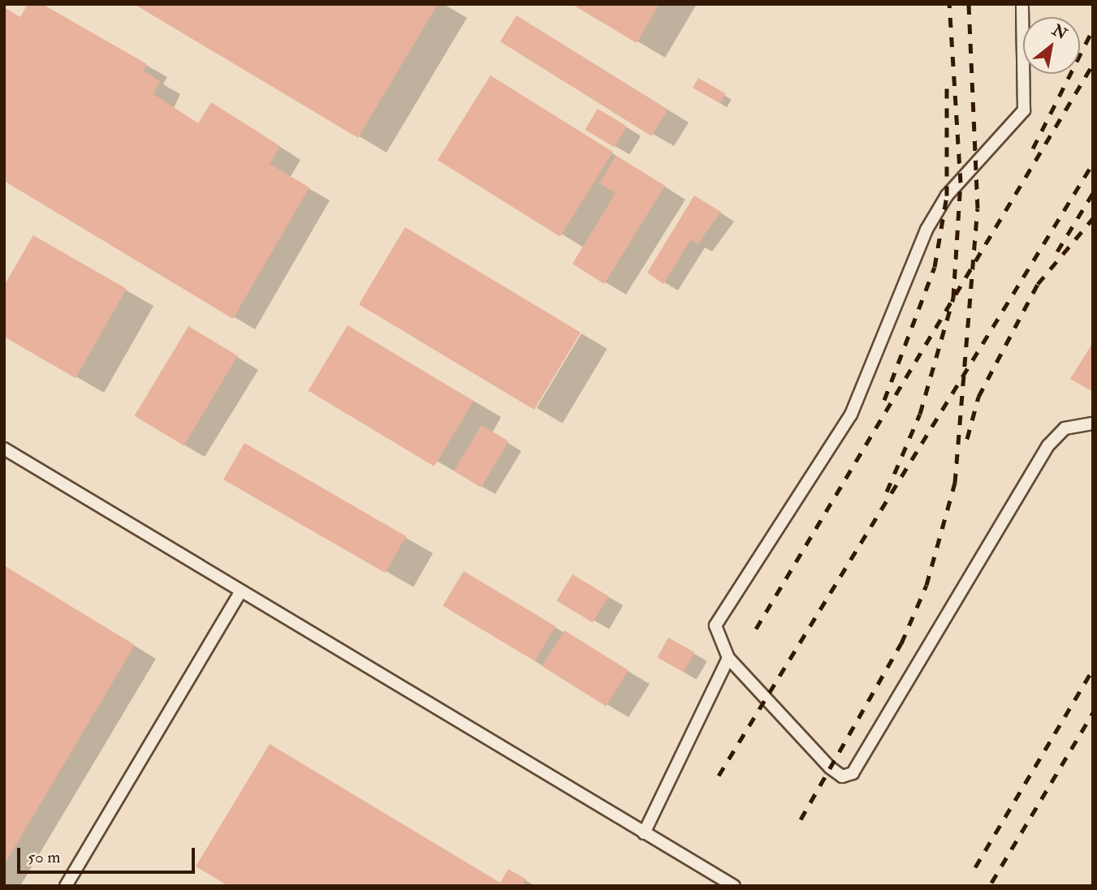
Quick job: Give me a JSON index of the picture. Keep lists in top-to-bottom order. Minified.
{"scale_bar":"50 m","north":"top right"}
